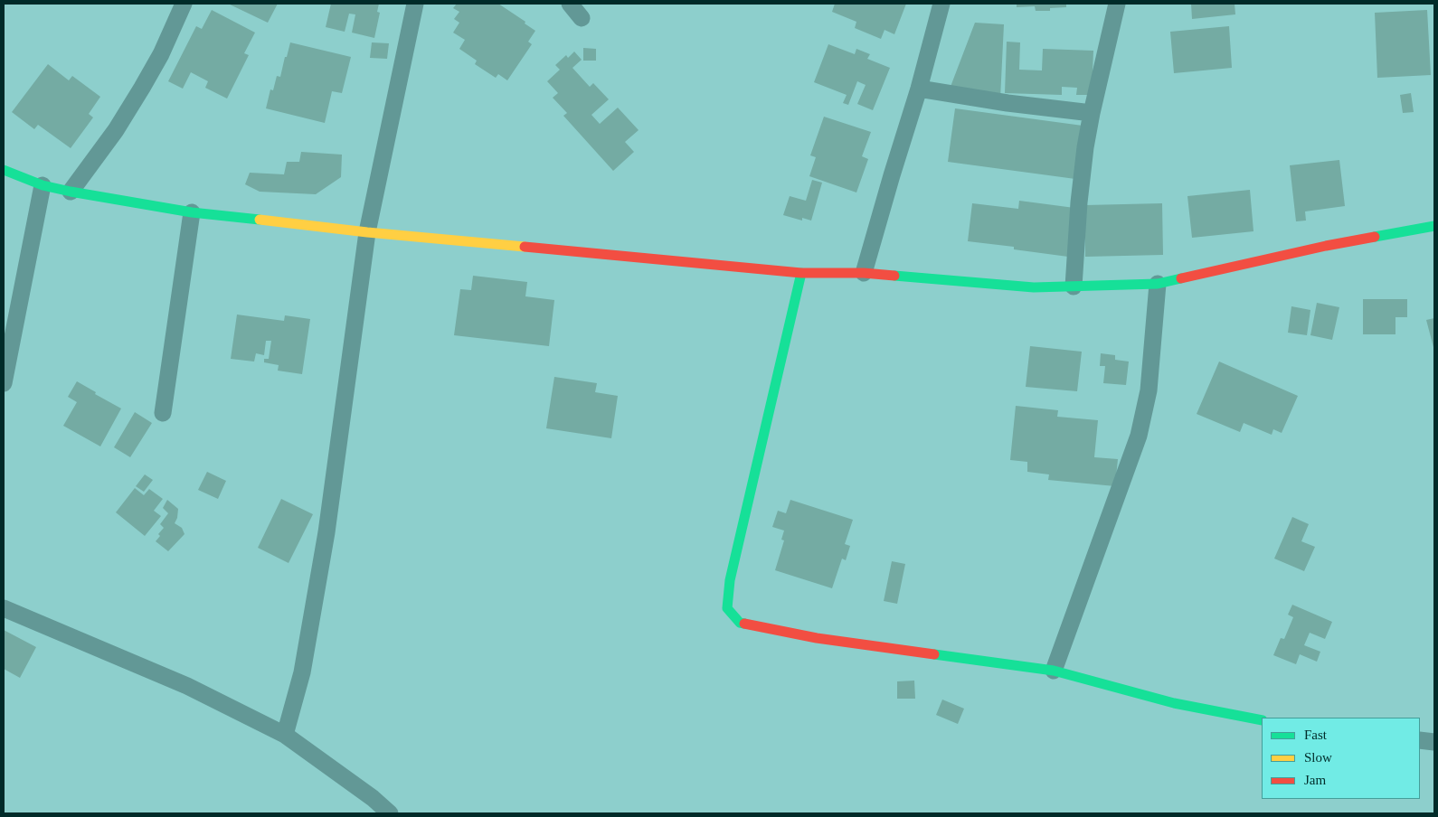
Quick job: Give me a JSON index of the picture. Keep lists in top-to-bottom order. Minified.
{"legend":["Fast","Slow","Jam"]}
